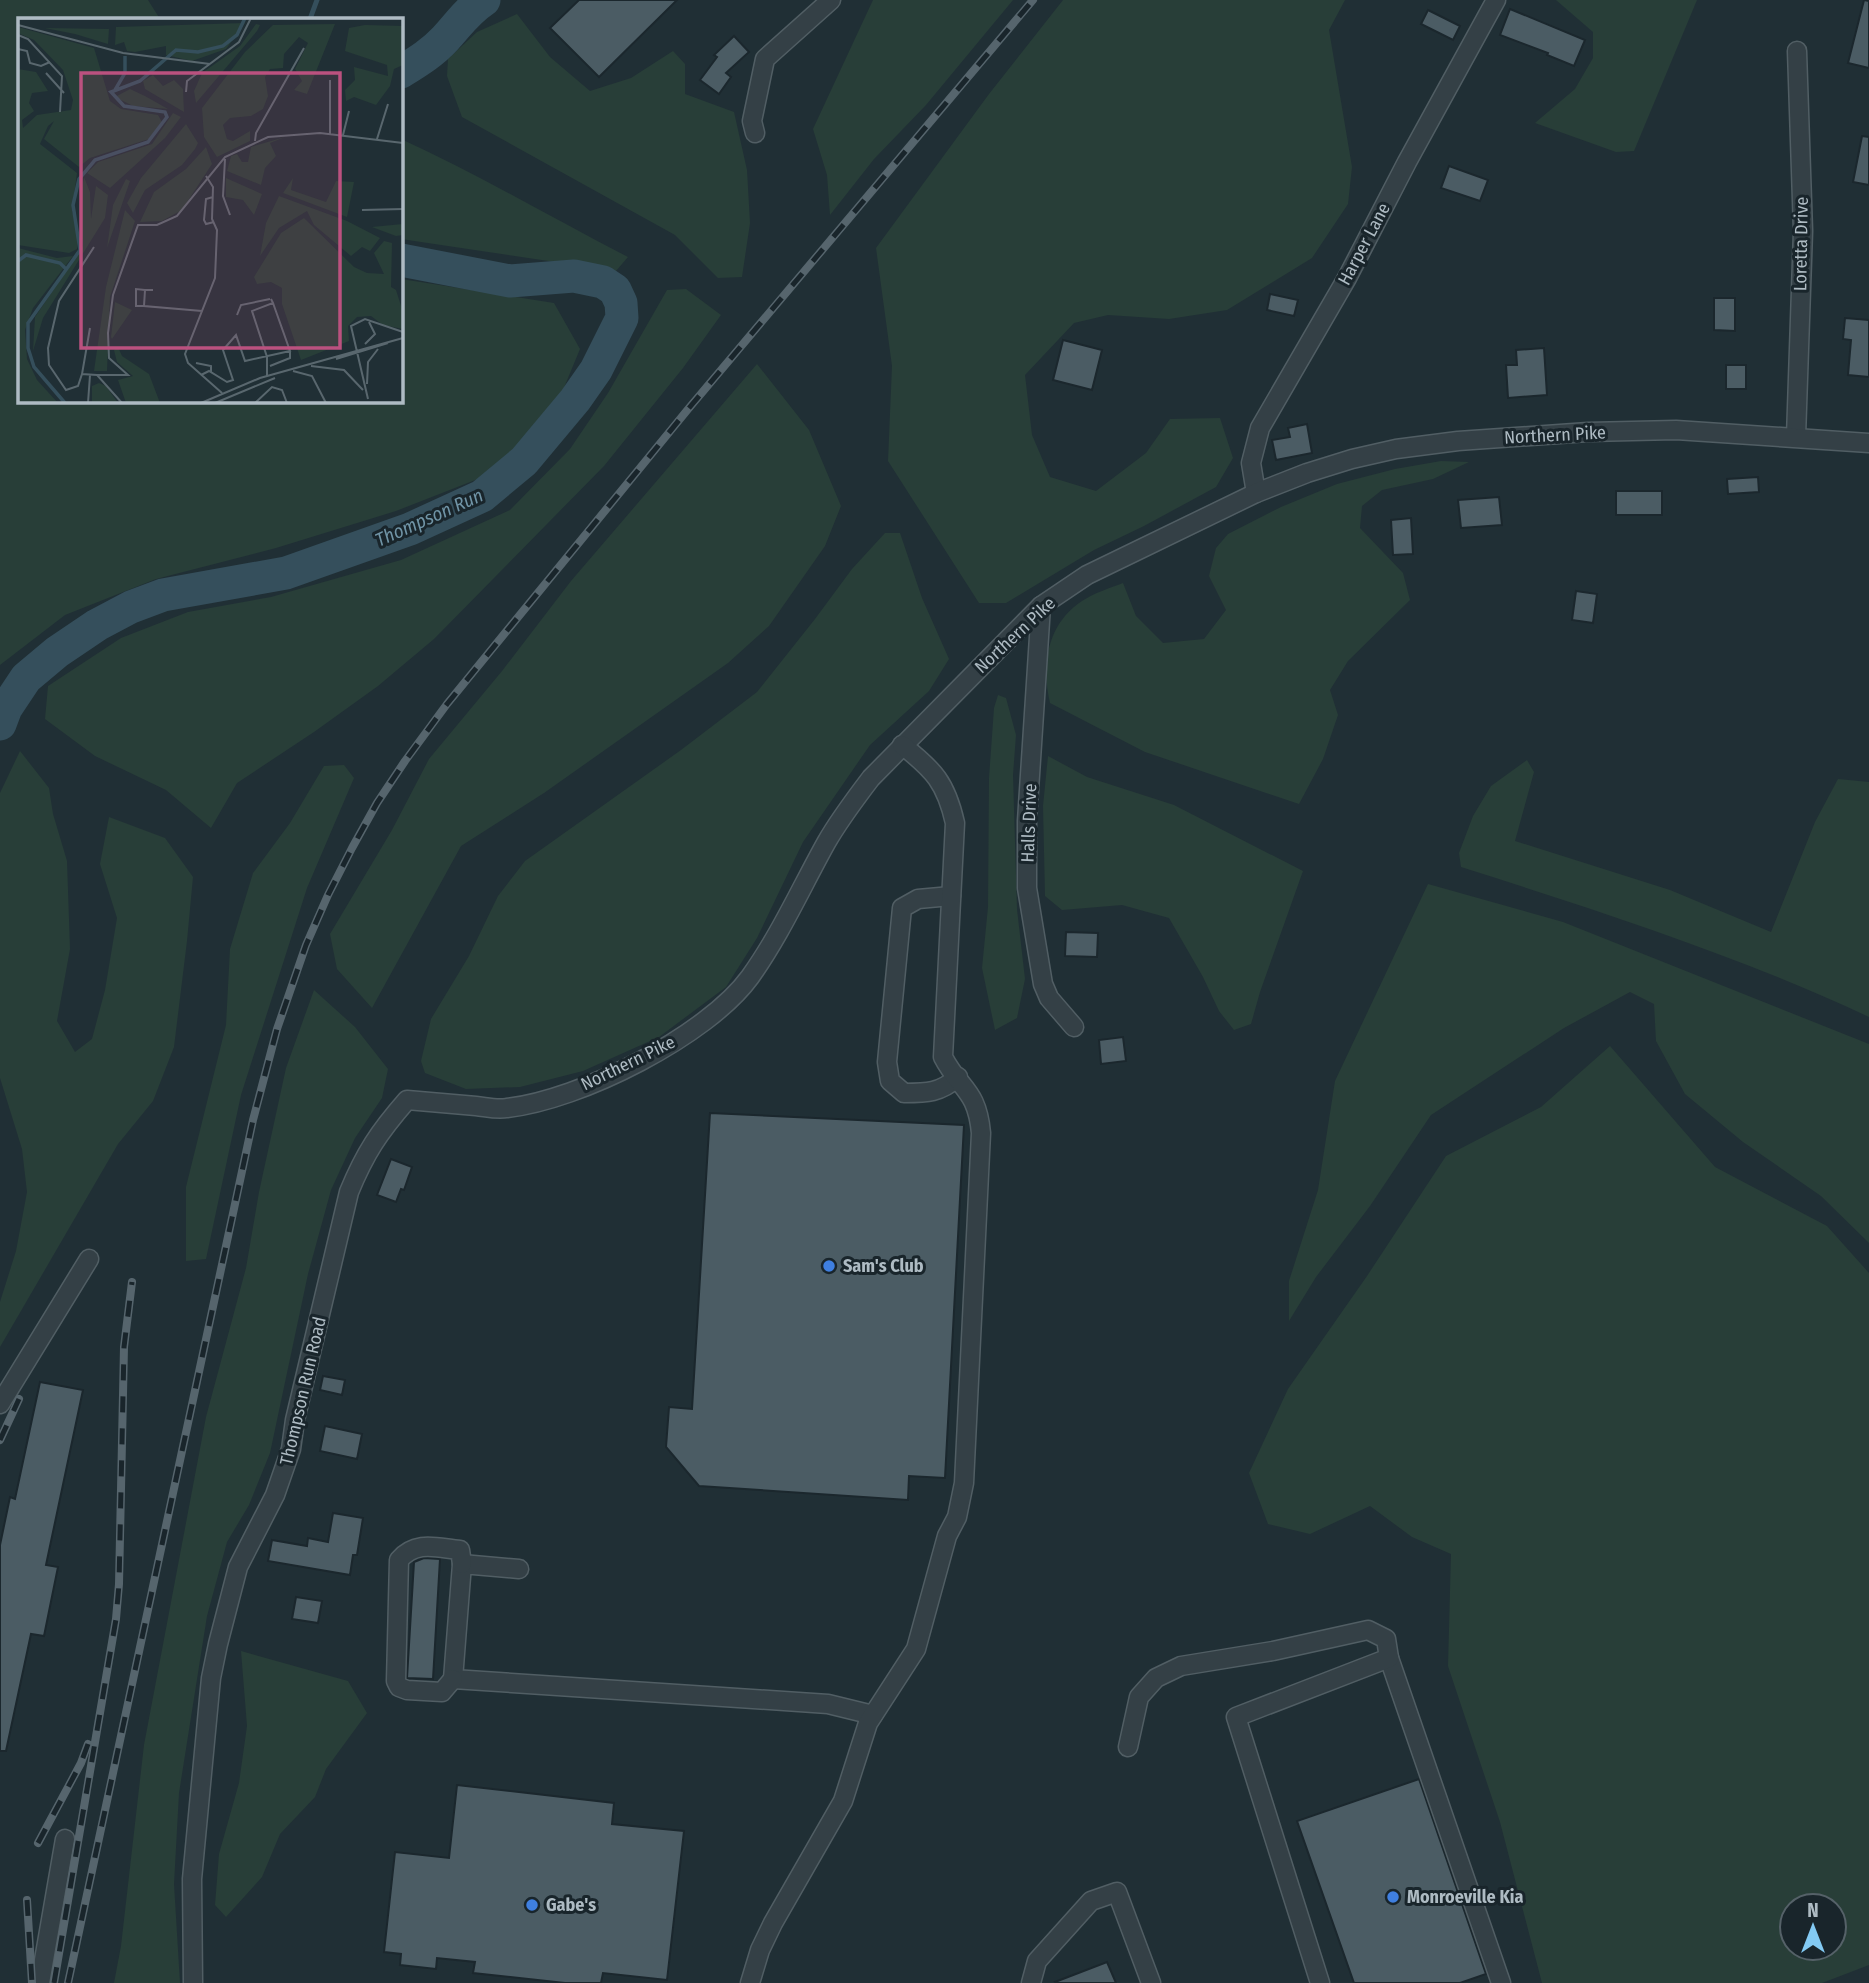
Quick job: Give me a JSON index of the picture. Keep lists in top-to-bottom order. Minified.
{"streets":{"street":["Harper Lane","Loretta Drive","Northern Pike","Halls Drive","Thompson Run Road"]},"crossings":[["Harper Lane","Northern Pike"],["Loretta Drive","Northern Pike"],["Northern Pike","Halls Drive"],["Northern Pike","Thompson Run Road"]],"water":["Thompson Run"],"places":["Sam's Club","Monroeville Kia","Gabe's"],"north":"top"}
